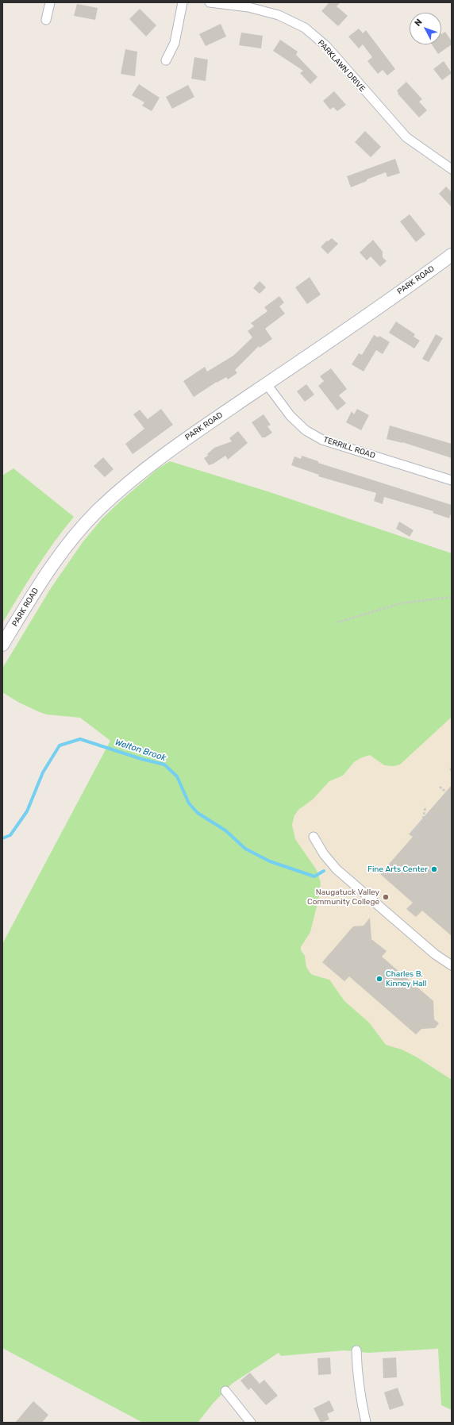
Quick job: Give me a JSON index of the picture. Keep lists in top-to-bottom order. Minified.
{"streets":{"main road":["PARK ROAD"],"street":["PARKLAWN DRIVE","TERRILL ROAD"]},"crossings":[["PARK ROAD","TERRILL ROAD"]],"water":["Welton Brook"],"places":["Fine Arts Center","Naugatuck Valley Community College","Charles B. Kinney Hall"],"north":"top left"}
